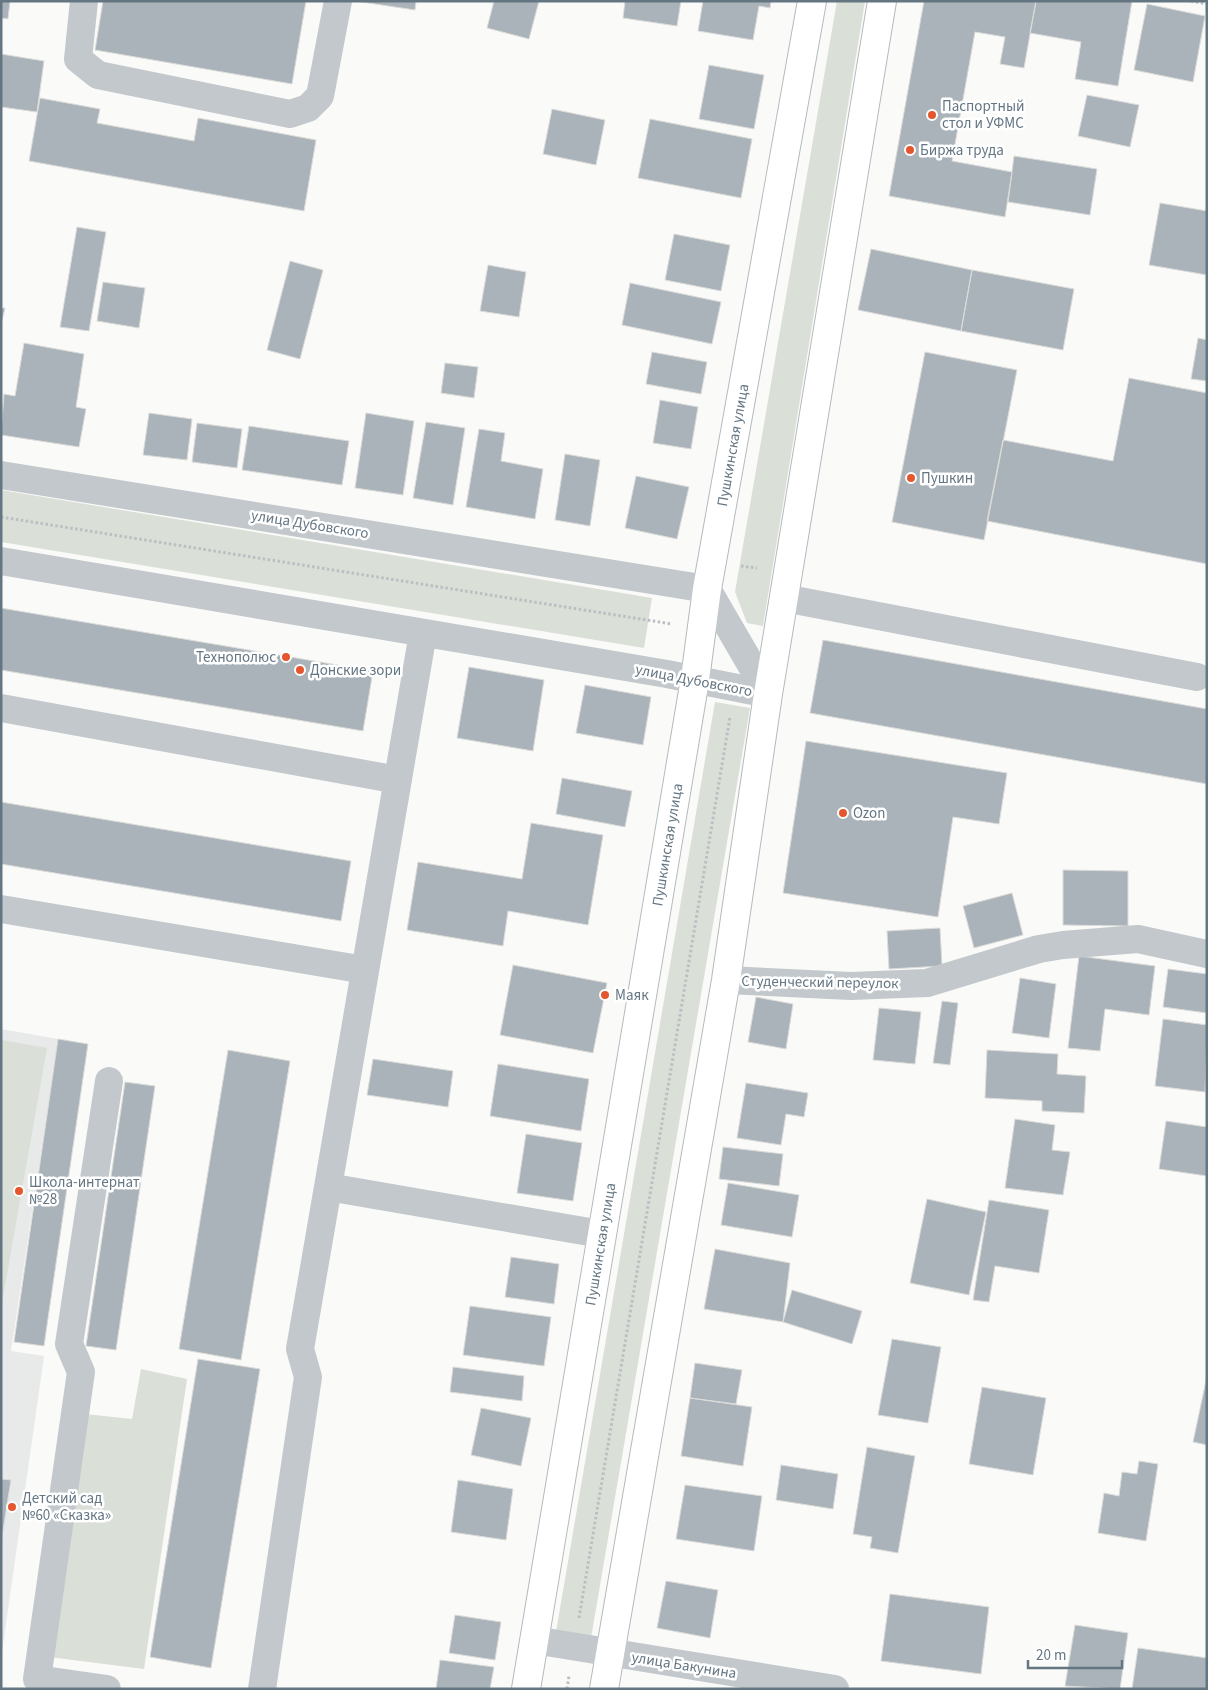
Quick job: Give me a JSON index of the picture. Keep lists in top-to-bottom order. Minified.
{"streets":{"main road":["Пушкинская улица"],"street":["улица Дубовского","Студенческий переулок","улица Бакунина"]},"crossings":[["Пушкинская улица","улица Дубовского"],["Пушкинская улица","улица Бакунина"]],"places":["Паспортный стол и УФМС","Биржа труда","Пушкин","Технополюс","Донские зори","Ozon","Маяк","Школа-интернат №28","Детский сад №60 «Сказка»"],"scale_bar":"20 m"}
